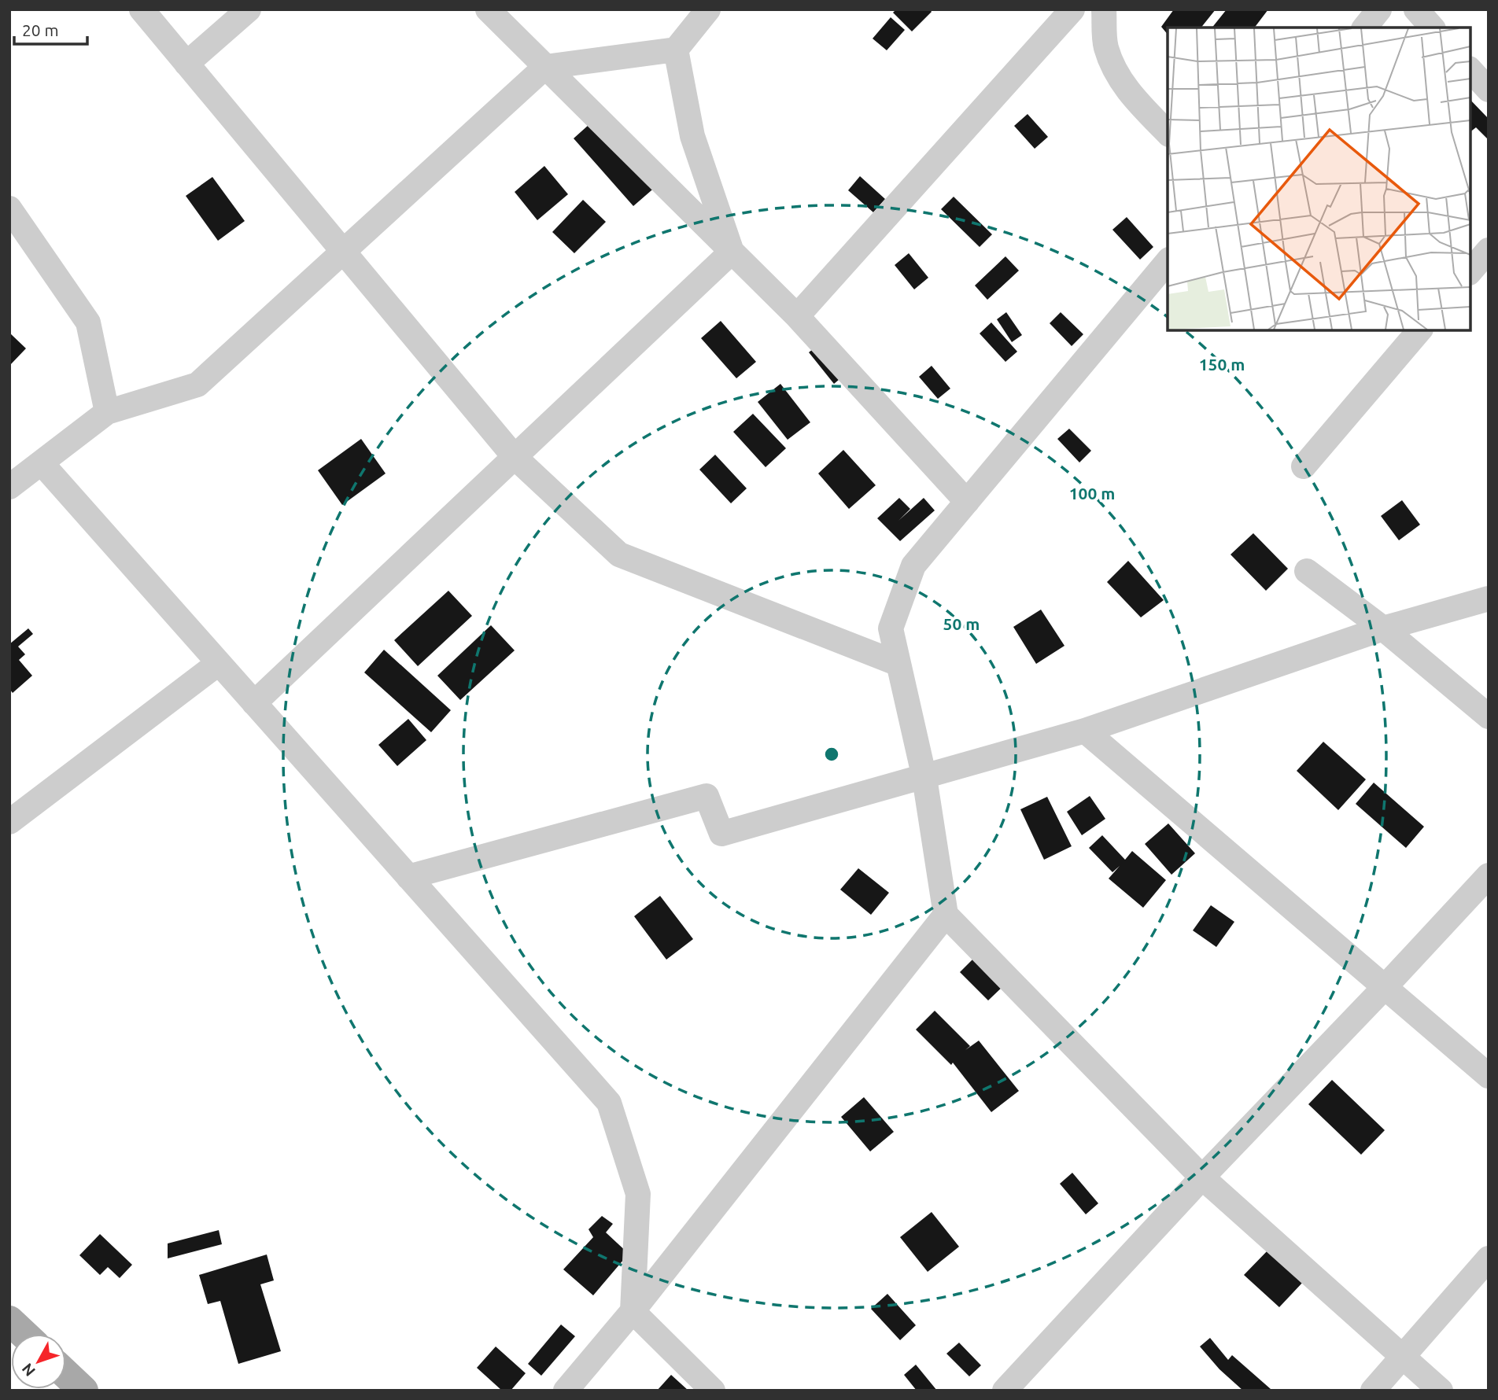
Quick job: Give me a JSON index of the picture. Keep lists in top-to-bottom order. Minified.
{"scale_bar":"20 m","north":"bottom left","rings":["150 m","100 m","50 m"]}
